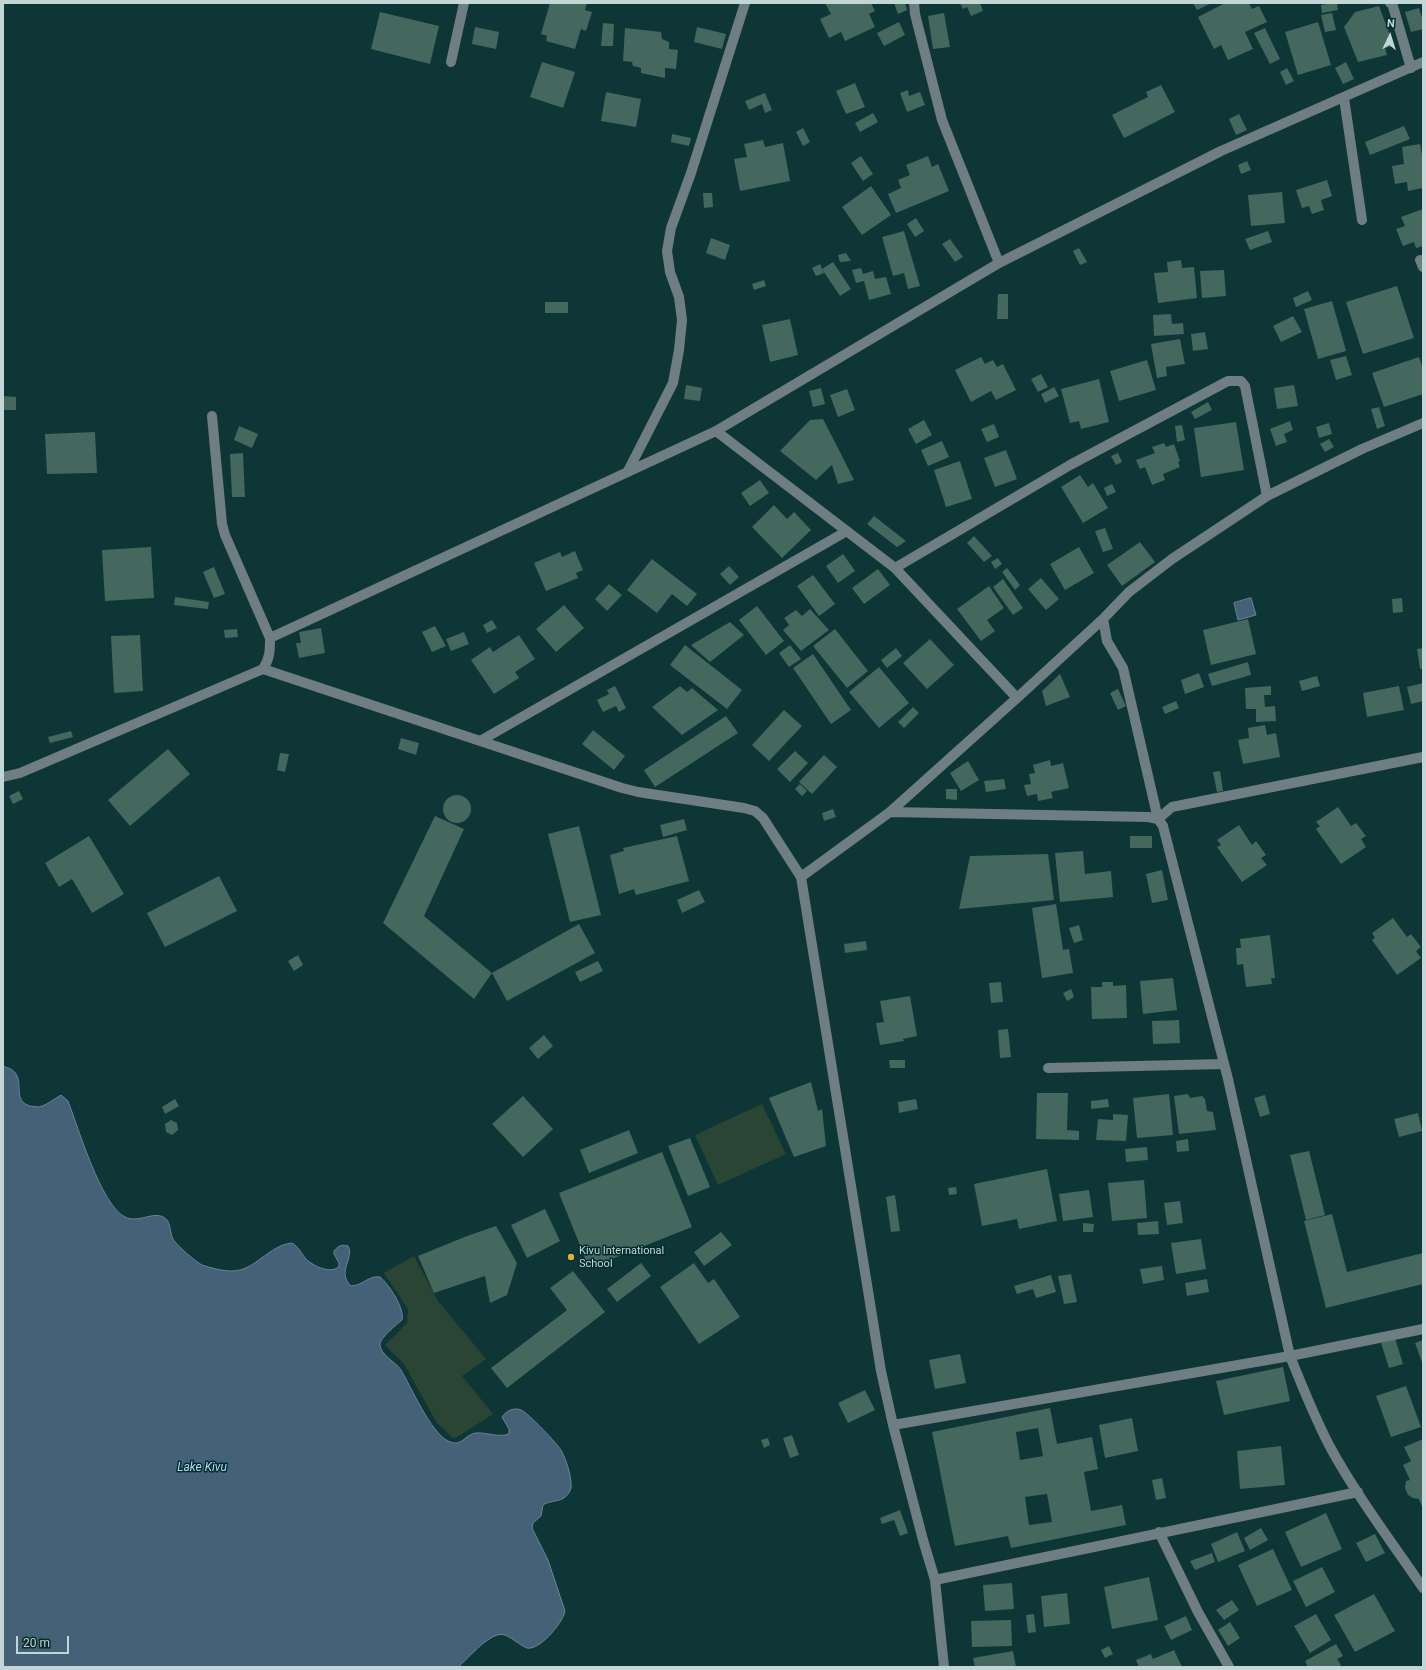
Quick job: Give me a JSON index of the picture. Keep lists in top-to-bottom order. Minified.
{"water":["Lake Kivu"],"places":["Kivu International School"],"scale_bar":"20 m","north":"top"}
